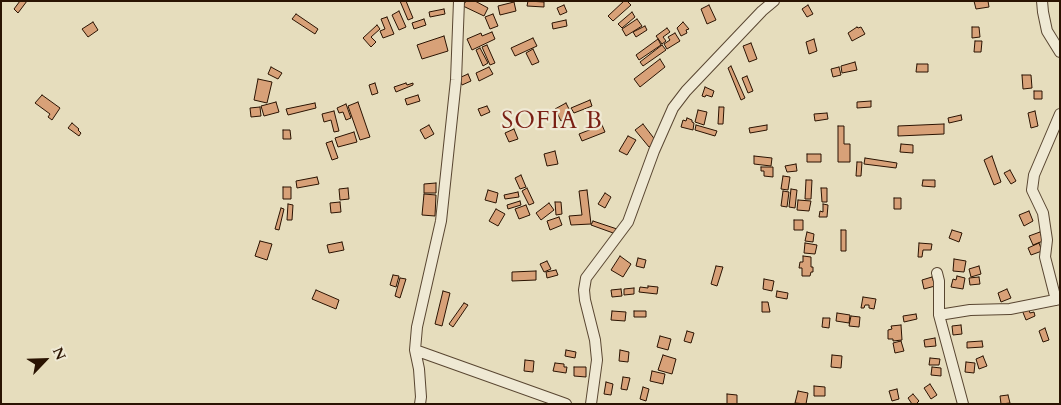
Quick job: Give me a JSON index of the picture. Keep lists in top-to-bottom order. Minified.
{"districts":["SOFIA B"],"north":"top right"}
